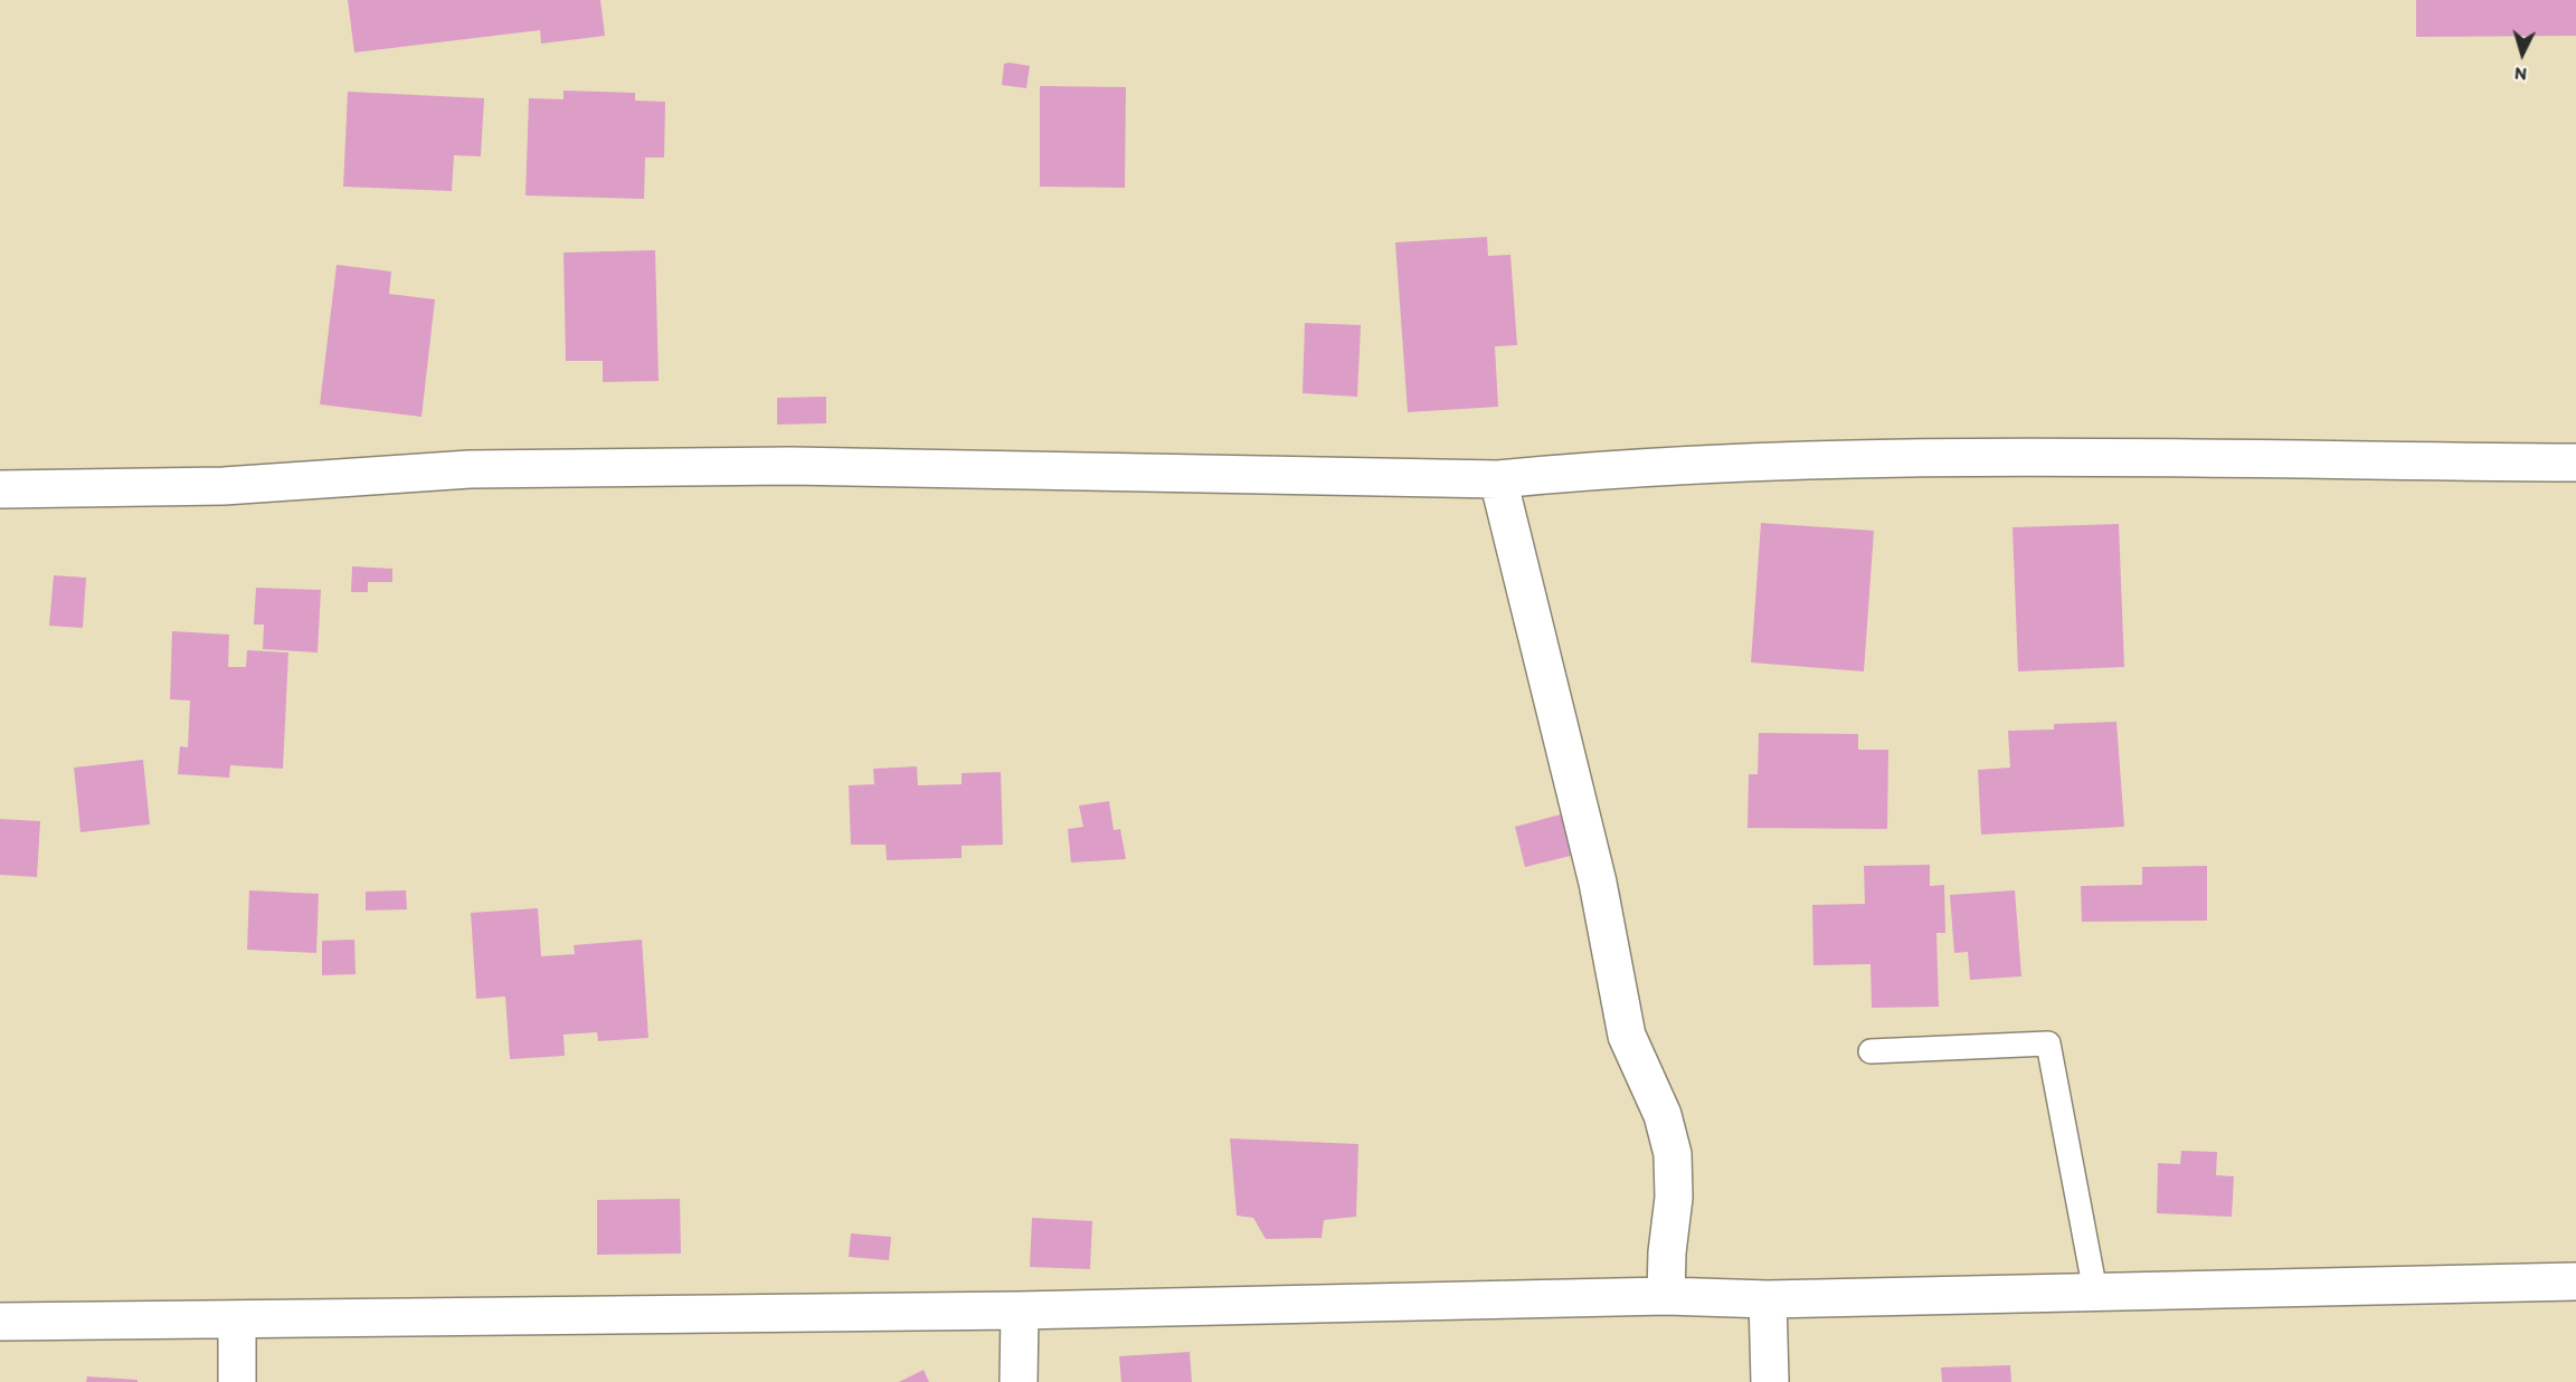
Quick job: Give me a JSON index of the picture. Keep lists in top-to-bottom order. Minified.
{"north":"bottom"}
